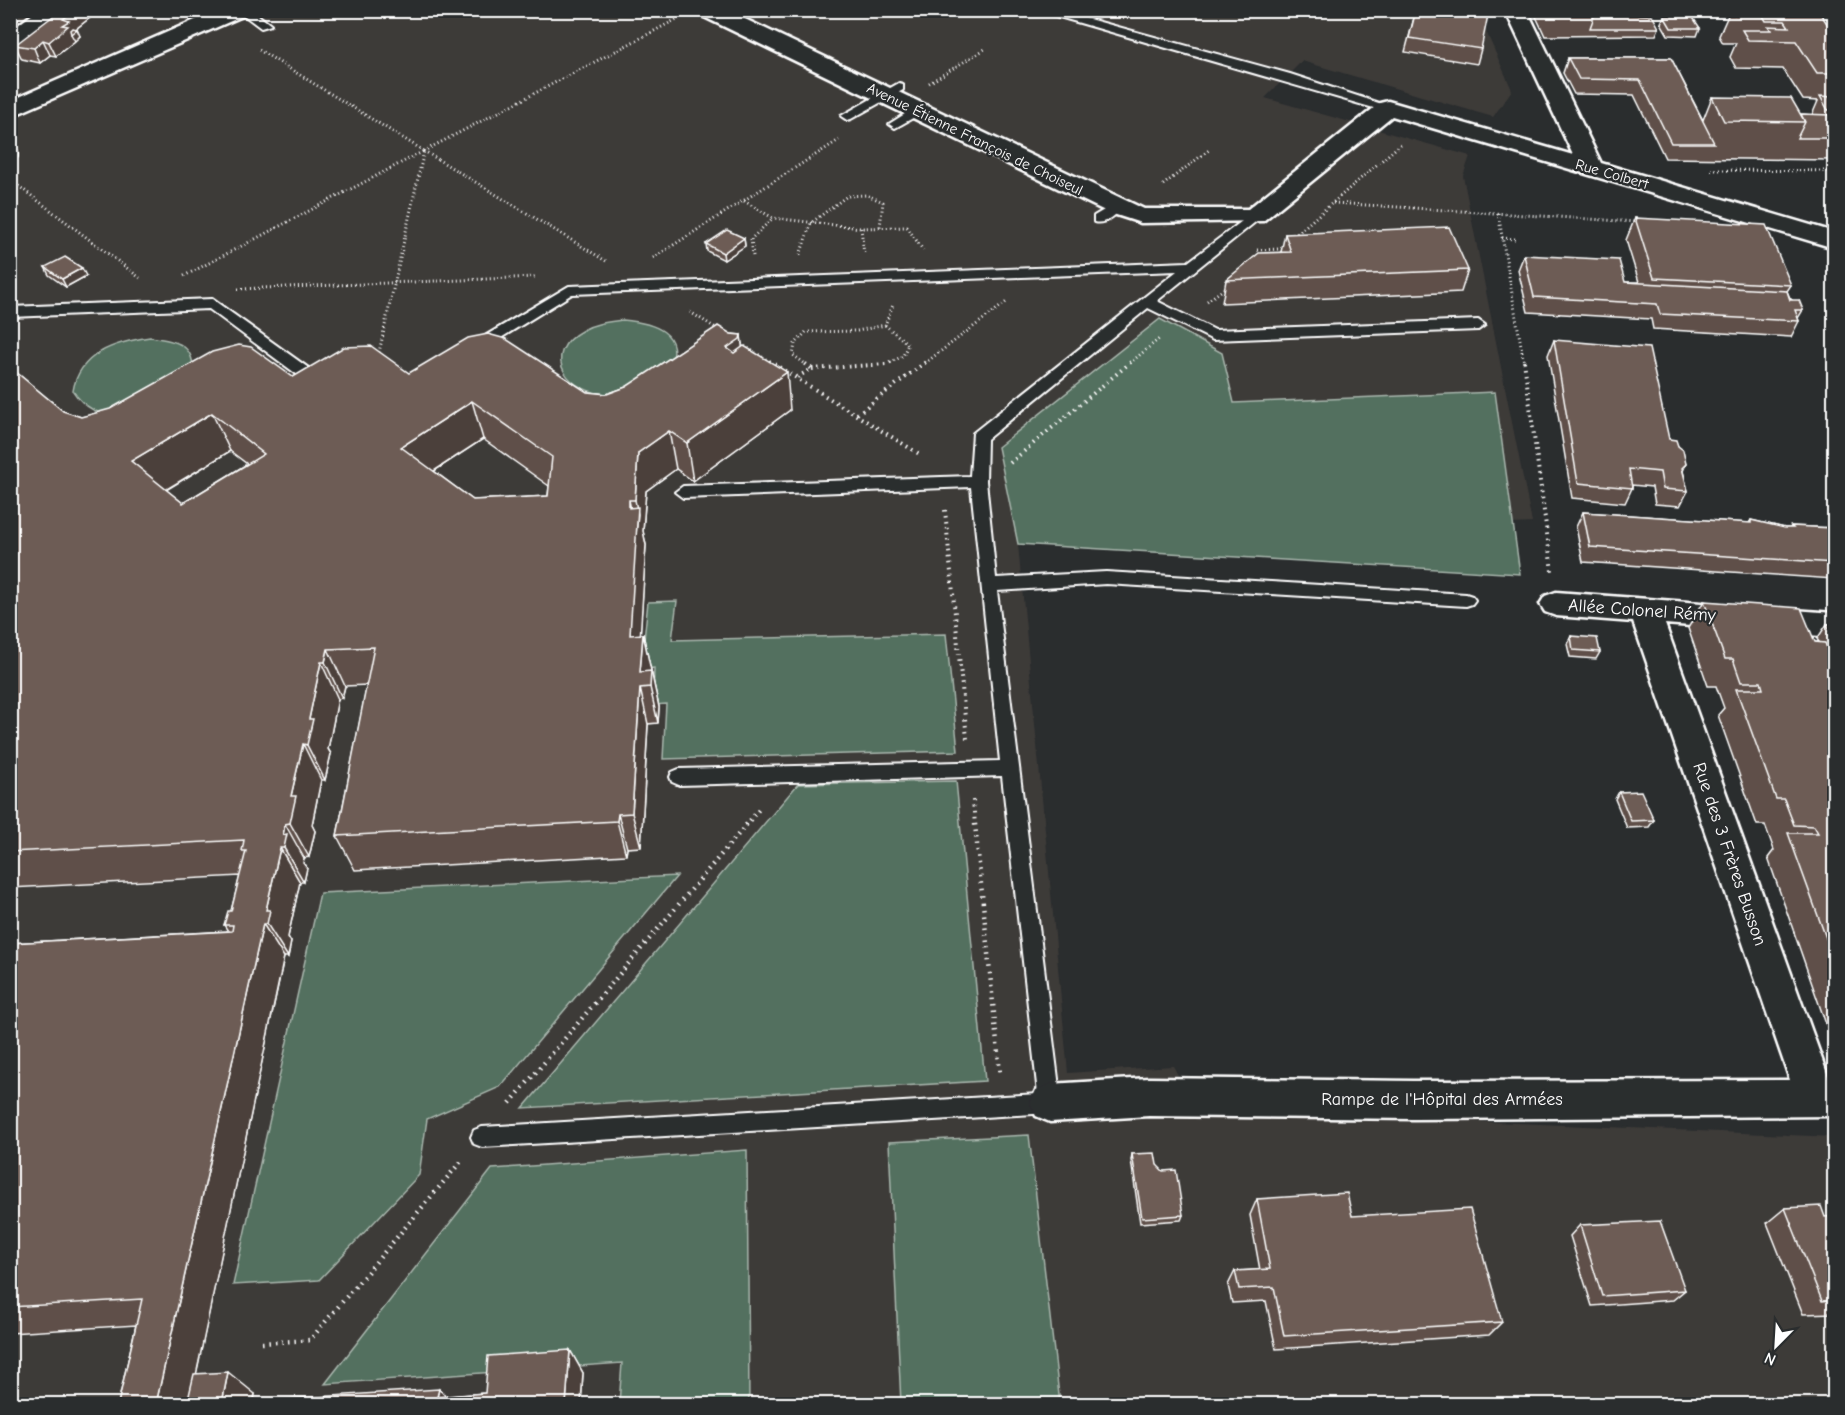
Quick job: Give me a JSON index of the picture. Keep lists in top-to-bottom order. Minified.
{"streets":{"street":["Avenue Étienne François de Choiseul","Rue Colbert","Allée Colonel Rémy","Rue des 3 Frères Busson","Rampe de l'Hôpital des Armées"]},"crossings":[["Allée Colonel Rémy","Rue des 3 Frères Busson"],["Rue des 3 Frères Busson","Rampe de l'Hôpital des Armées"]],"north":"bottom left"}
